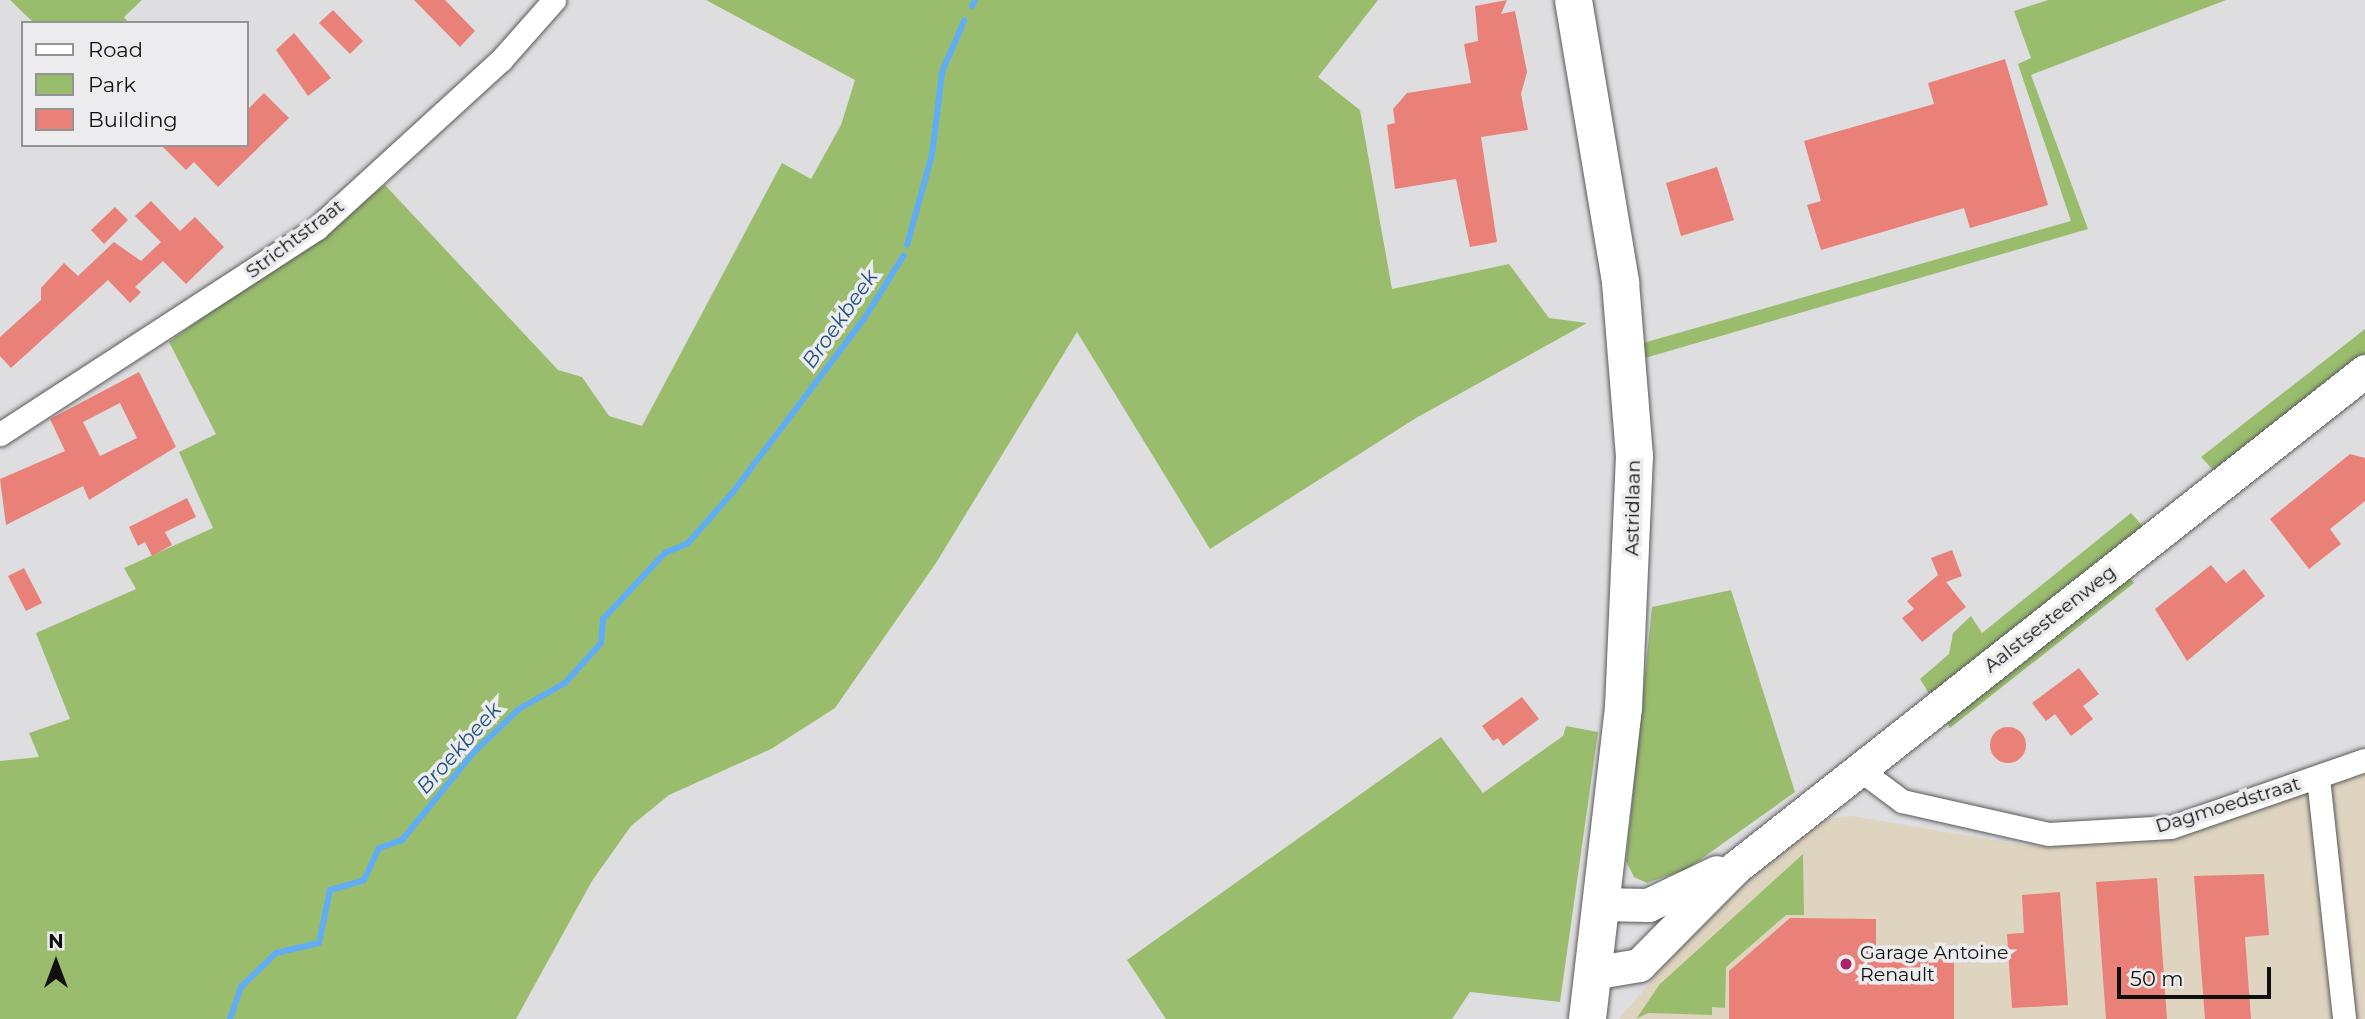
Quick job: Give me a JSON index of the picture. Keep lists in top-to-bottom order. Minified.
{"streets":{"main road":["Astridlaan","Aalstsesteenweg"],"street":["Strichtstraat","Dagmoedstraat"]},"crossings":[["Astridlaan","Aalstsesteenweg"],["Aalstsesteenweg","Dagmoedstraat"]],"water":["Broekbeek"],"places":["Garage Antoine Renault"],"legend":["Road","Park","Building"],"scale_bar":"50 m","north":"top"}
